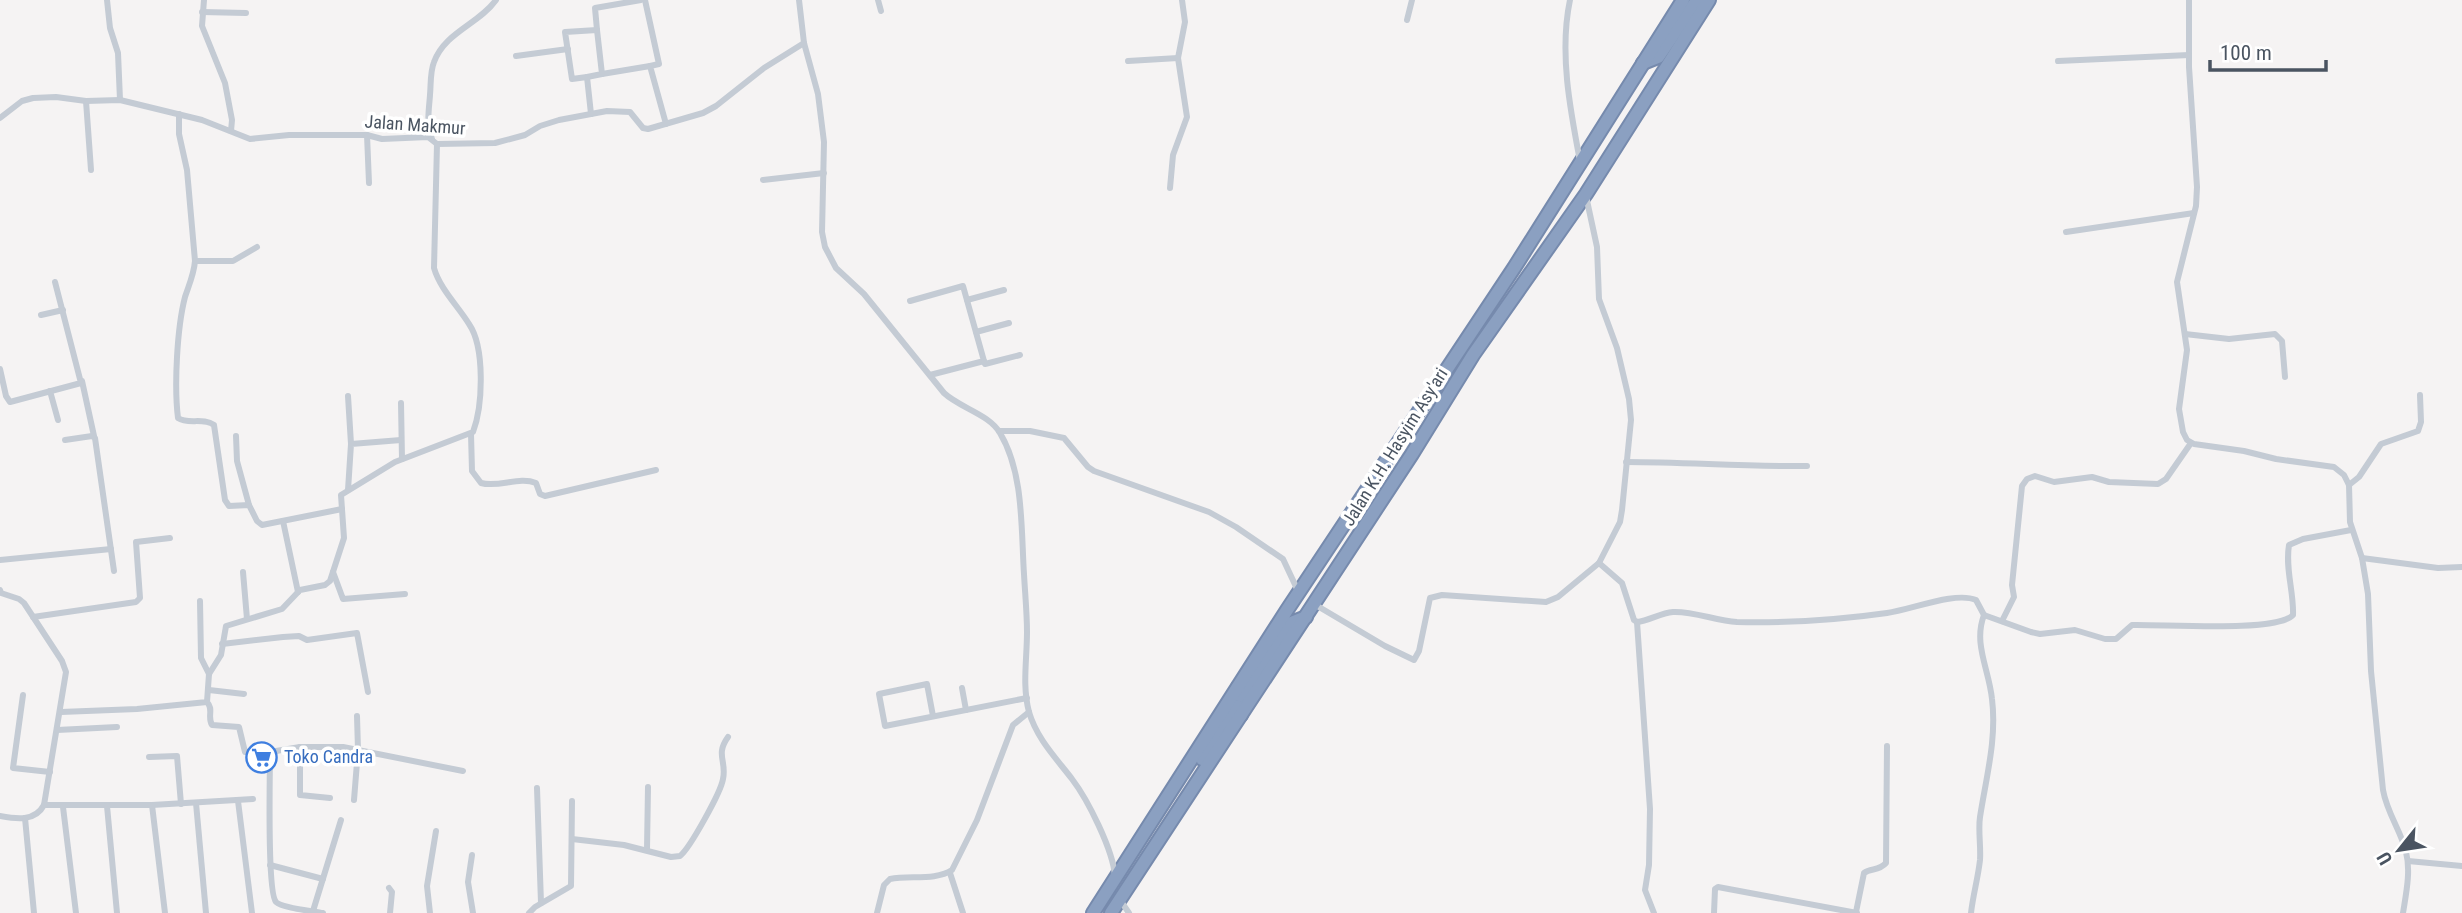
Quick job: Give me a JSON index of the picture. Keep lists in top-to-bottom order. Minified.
{"streets":{"highway":["Jalan K.H. Hasyim Asy'ari"],"street":["Jalan Makmur"]},"places":{"supermarket":["Toko Candra"]},"scale_bar":"100 m","north":"bottom left"}
